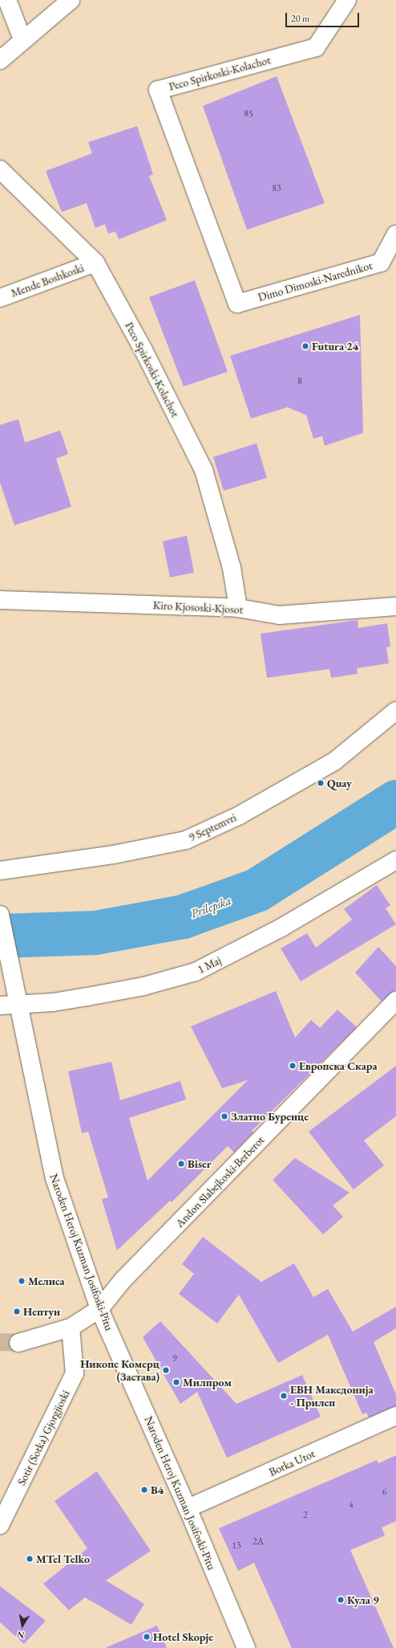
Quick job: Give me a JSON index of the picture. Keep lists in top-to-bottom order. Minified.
{"streets":{"street":["Peco Spirkoski-Kolachot","Mende Boshkoski","Dimo Dimoski-Narednikot","Kiro Kjososki-Kjosot","9 Septemvri","1 Maj","Andon Slabejkoski-Berberot","Naroden Heroj Kuzman Josifoski-Pitu","Sotir (Sotka) Gjorgjioski","Borka Utot"]},"crossings":[["Peco Spirkoski-Kolachot","Mende Boshkoski"],["Peco Spirkoski-Kolachot","Dimo Dimoski-Narednikot"],["Peco Spirkoski-Kolachot","Kiro Kjososki-Kjosot"],["1 Maj","Naroden Heroj Kuzman Josifoski-Pitu"],["Andon Slabejkoski-Berberot","Naroden Heroj Kuzman Josifoski-Pitu"],["Andon Slabejkoski-Berberot","Sotir (Sotka) Gjorgjioski"],["Naroden Heroj Kuzman Josifoski-Pitu","Borka Utot"]],"water":["Prilepska"],"places":["Futura 24","Quay","Европска Скара","Златно Буренце","Biser","Мелиса","Нептун","Никопе Комерц (Застава)","Милпром","ЕВН Македонија - Прилеп","B4","MTel Telko","Кула 9","Hotel Skopje"],"house_numbers":["85","83","8","9","6","4","2","2А","13"],"scale_bar":"20 m","north":"bottom"}
